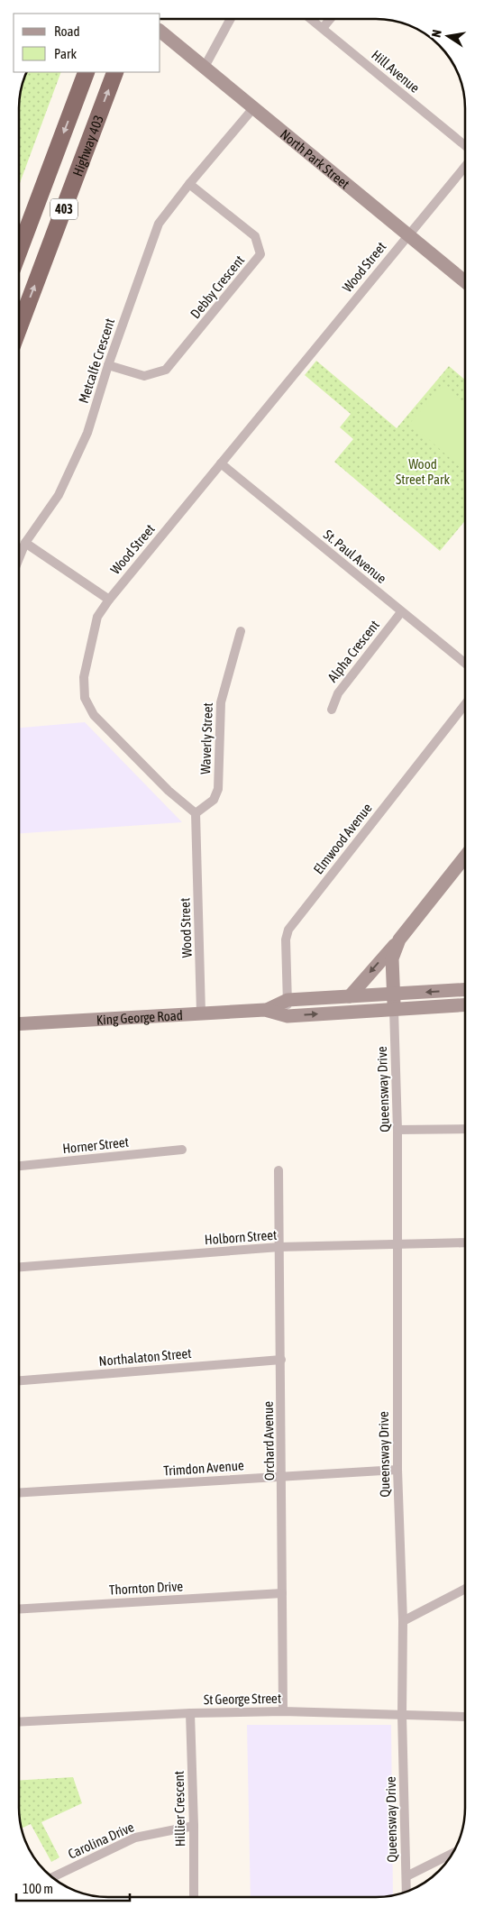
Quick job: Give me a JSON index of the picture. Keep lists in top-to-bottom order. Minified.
{"streets":{"highway":["Highway 403","403"],"main road":["North Park Street","King George Road"],"street":["Hill Avenue","Wood Street","Debby Crescent","Metcalfe Crescent","St. Paul Avenue","Alpha Crescent","Waverly Street","Elmwood Avenue","Queensway Drive","Horner Street","Holborn Street","Northalaton Street","Orchard Avenue","Trimdon Avenue","Thornton Drive","St George Street","Hillier Crescent","Carolina Drive"]},"crossings":[["North Park Street","Wood Street"],["North Park Street","Metcalfe Crescent"],["Wood Street","St. Paul Avenue"],["Wood Street","Waverly Street"],["Wood Street","King George Road"],["Debby Crescent","Metcalfe Crescent"],["St. Paul Avenue","Alpha Crescent"],["Elmwood Avenue","King George Road"],["King George Road","Queensway Drive"],["Queensway Drive","Holborn Street"],["Queensway Drive","Trimdon Avenue"],["Queensway Drive","St George Street"],["Holborn Street","Orchard Avenue"],["Northalaton Street","Orchard Avenue"],["Orchard Avenue","Trimdon Avenue"],["Orchard Avenue","Thornton Drive"],["Orchard Avenue","St George Street"],["St George Street","Hillier Crescent"],["Hillier Crescent","Carolina Drive"]],"parks":["Wood Street Park"],"legend":["Road","Park"],"scale_bar":"100 m","north":"left"}
